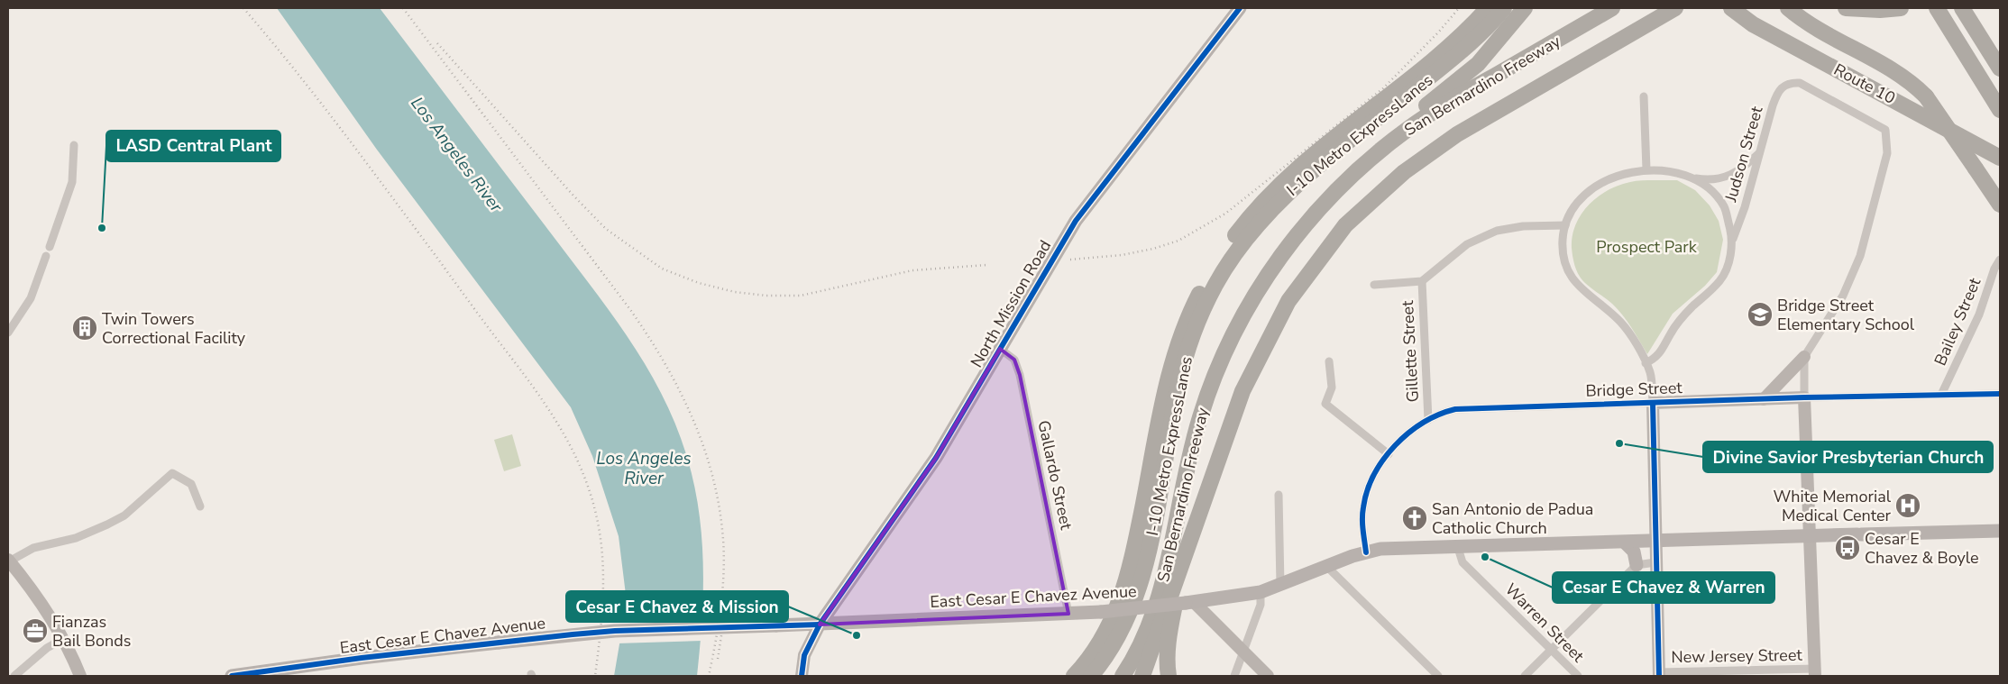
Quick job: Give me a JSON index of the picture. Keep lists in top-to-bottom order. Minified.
{"streets":{"highway":["Route 10","San Bernardino Freeway","I-10 Metro ExpressLanes"],"main road":["North Mission Road","East Cesar E Chavez Avenue"],"street":["Judson Street","Bailey Street","Gillette Street","Bridge Street","Gallardo Street","Warren Street","New Jersey Street"]},"crossings":[["North Mission Road","Gallardo Street"],["North Mission Road","East Cesar E Chavez Avenue"],["Bailey Street","Bridge Street"],["Gillette Street","Bridge Street"],["Bridge Street","East Cesar E Chavez Avenue"],["Gallardo Street","East Cesar E Chavez Avenue"],["East Cesar E Chavez Avenue","Warren Street"]],"water":["Los Angeles River"],"parks":["Prospect Park"],"places":{"other":["LASD Central Plant","Divine Savior Presbyterian Church","Cesar E Chavez & Warren","Cesar E Chavez & Mission"],"school or university":["Bridge Street Elementary School"],"building":["Twin Towers Correctional Facility"],"hospital":["White Memorial Medical Center"],"church":["San Antonio de Padua Catholic Church"],"bus stop":["Cesar E Chavez & Boyle"],"office":["Fianzas Bail Bonds"]}}
